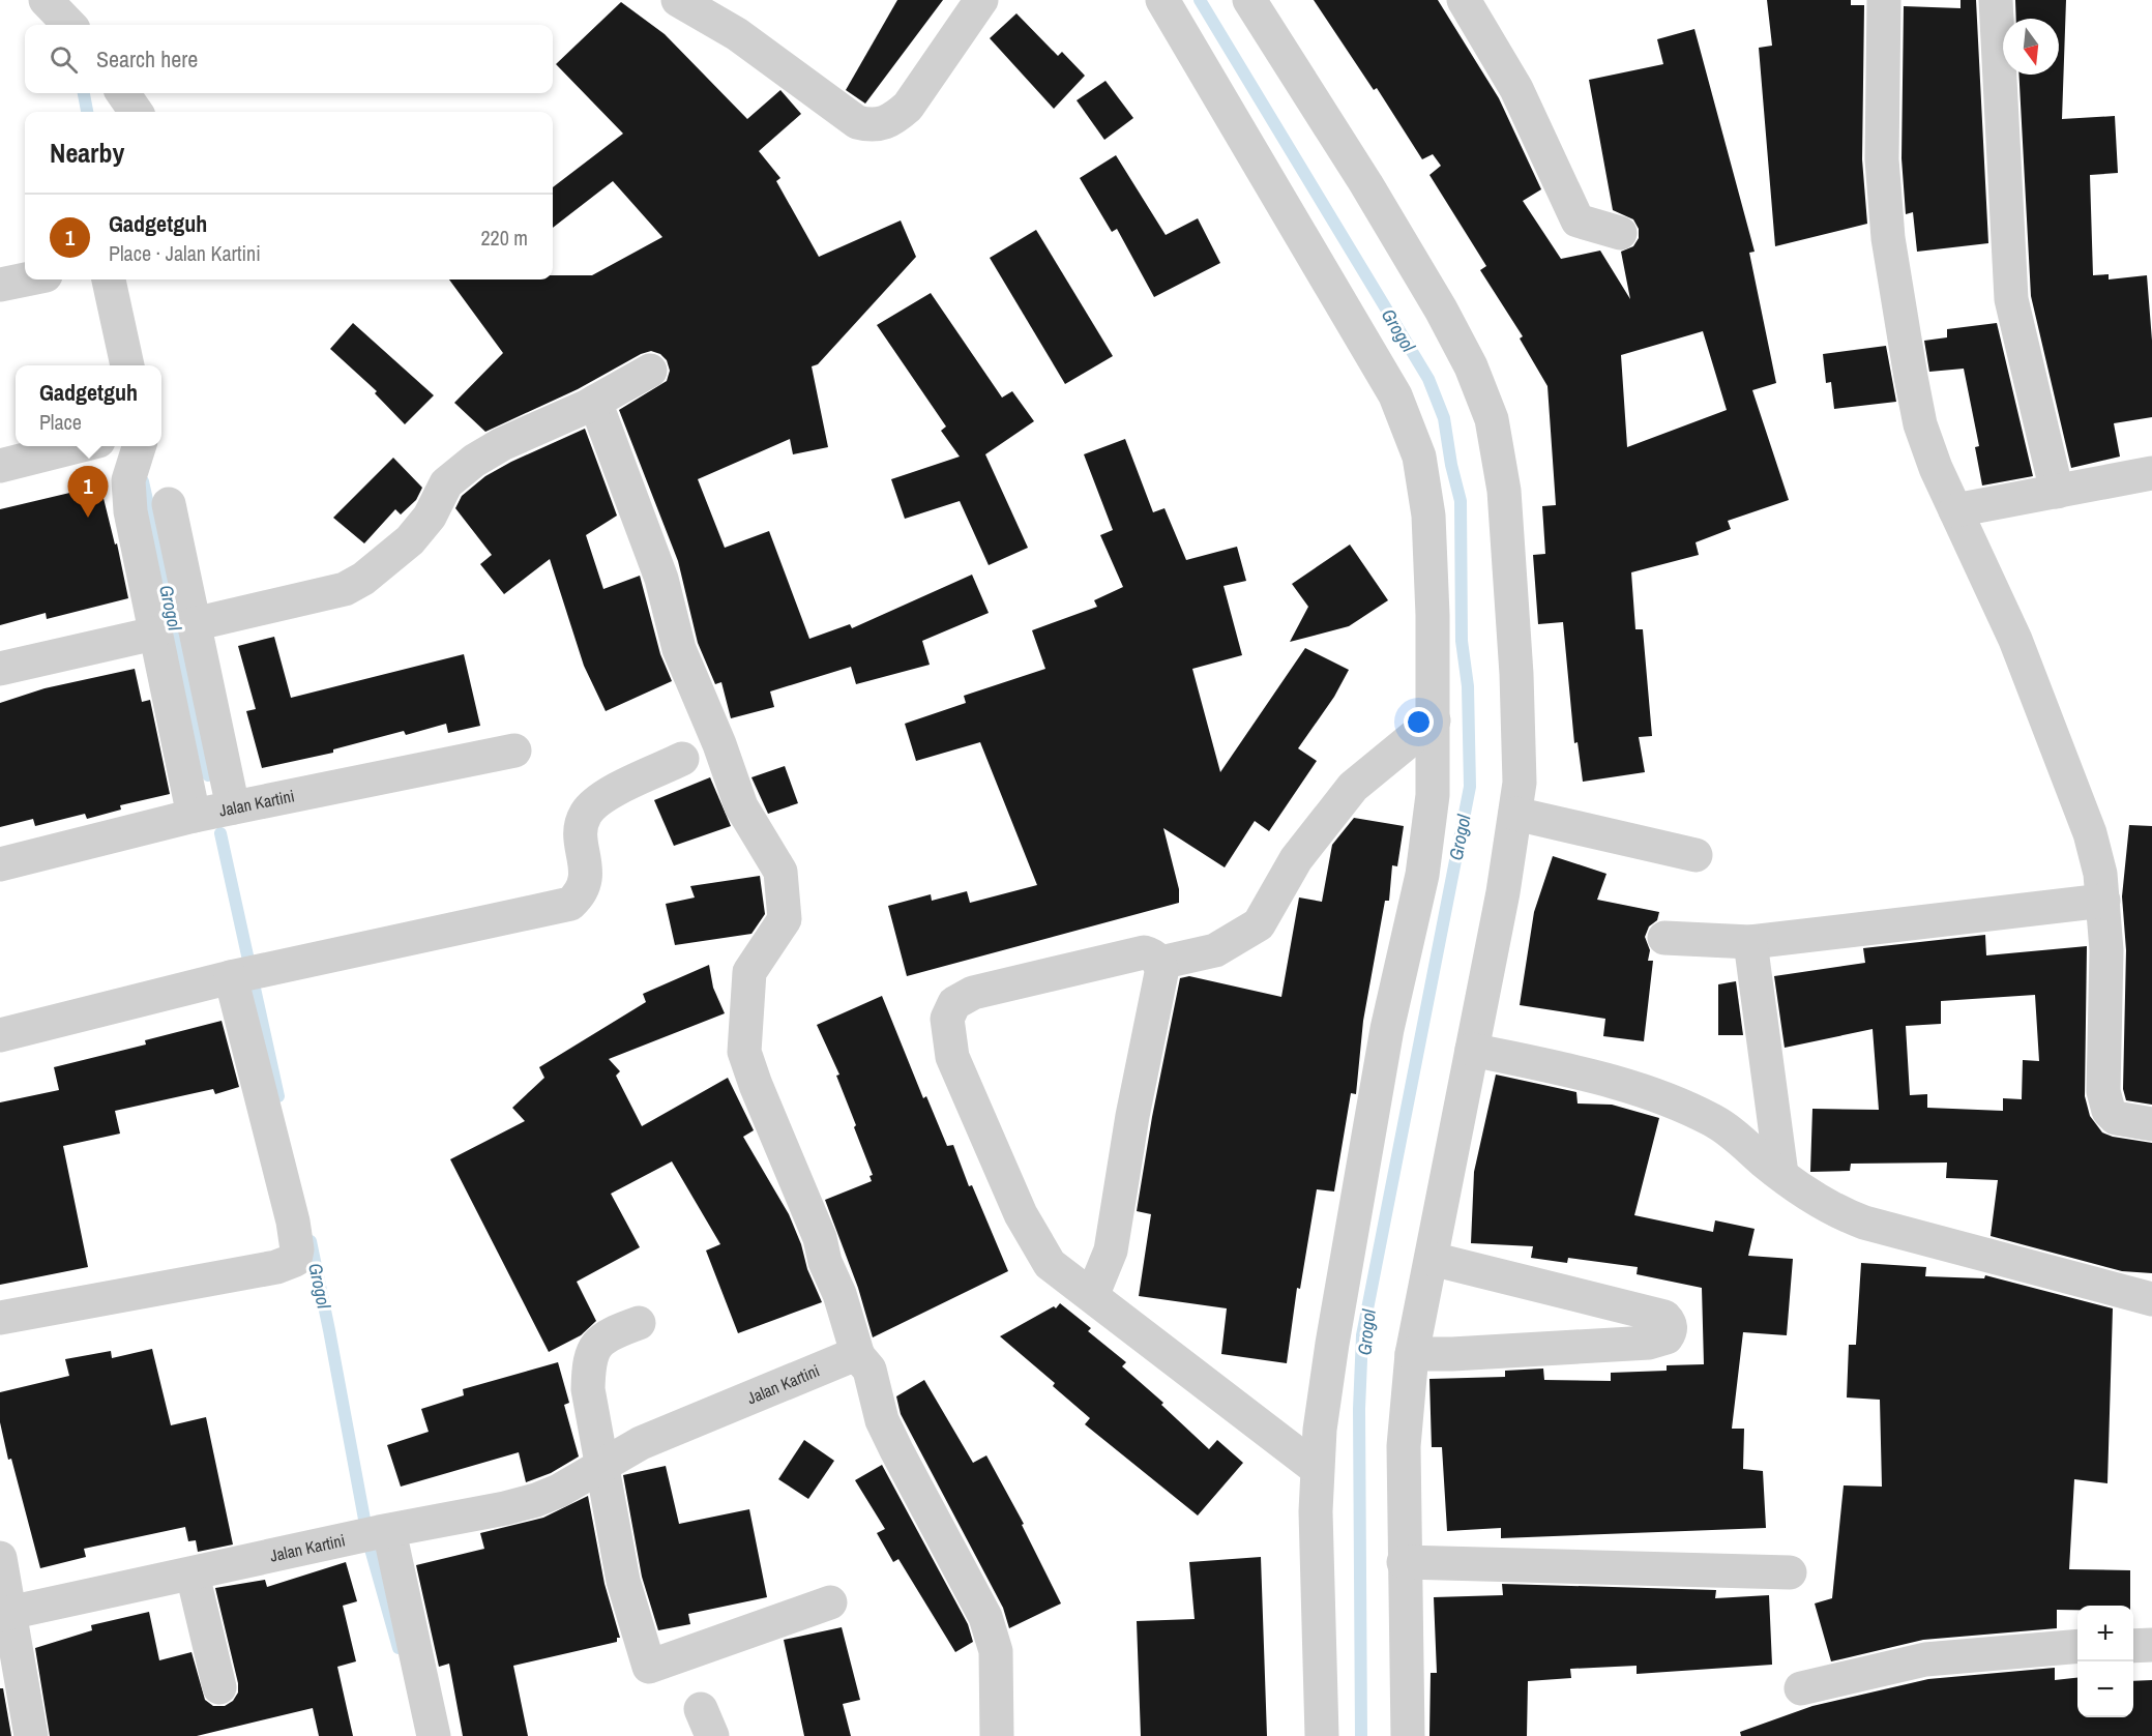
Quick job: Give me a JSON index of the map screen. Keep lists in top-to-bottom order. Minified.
{"streets":{"street":["Jalan Kartini"]},"water":["Grogol"],"north":"bottom","page":{"search":"Search here","heading":"Nearby","list":[{"mark":"1","name":"Gadgetguh","note":"Place · Jalan Kartini","value":"220 m"}],"popup":["Gadgetguh","Place"],"pins":"1","map_buttons":["+","−"]}}
